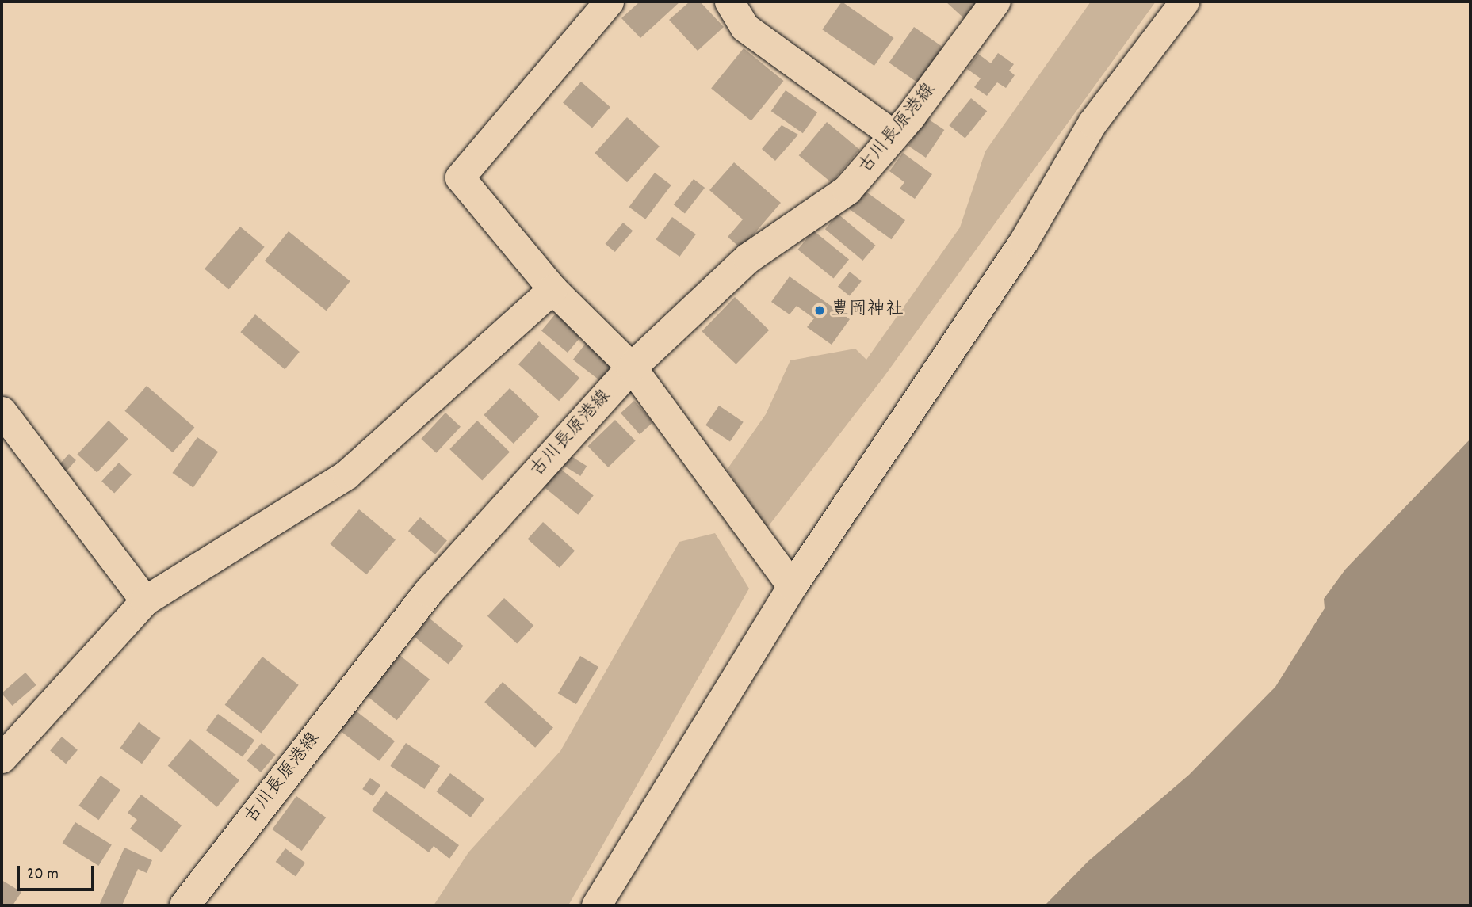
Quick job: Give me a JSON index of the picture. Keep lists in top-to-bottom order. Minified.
{"streets":{"main road":["古川長原港線"]},"places":["豊岡神社"],"scale_bar":"20 m"}
